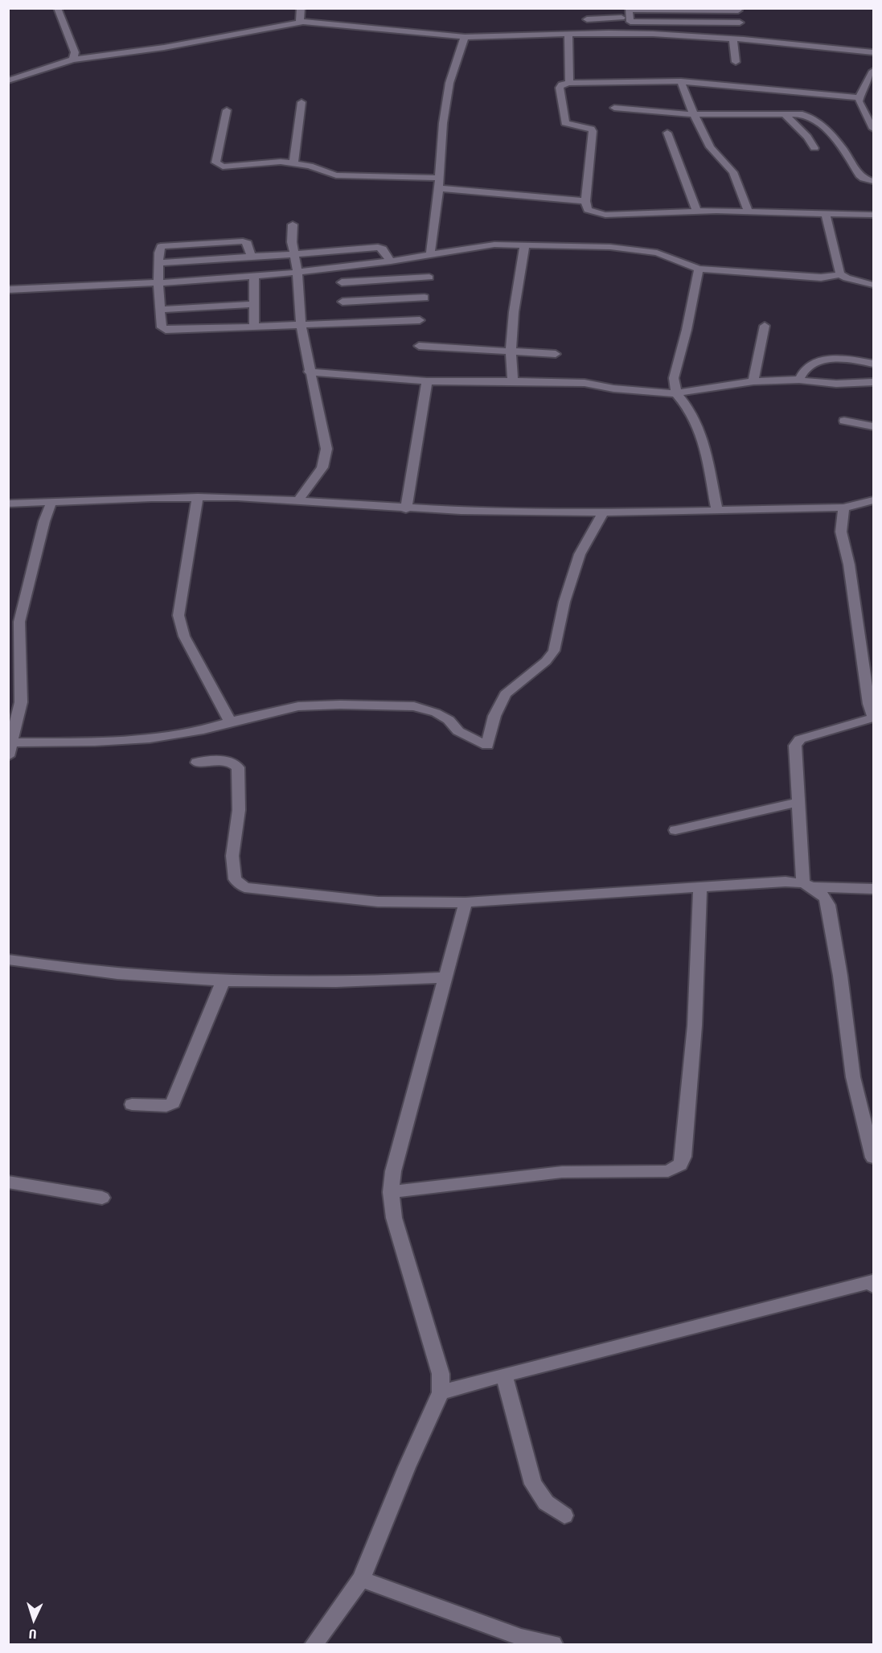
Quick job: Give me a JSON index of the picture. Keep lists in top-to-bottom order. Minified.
{"north":"bottom"}
